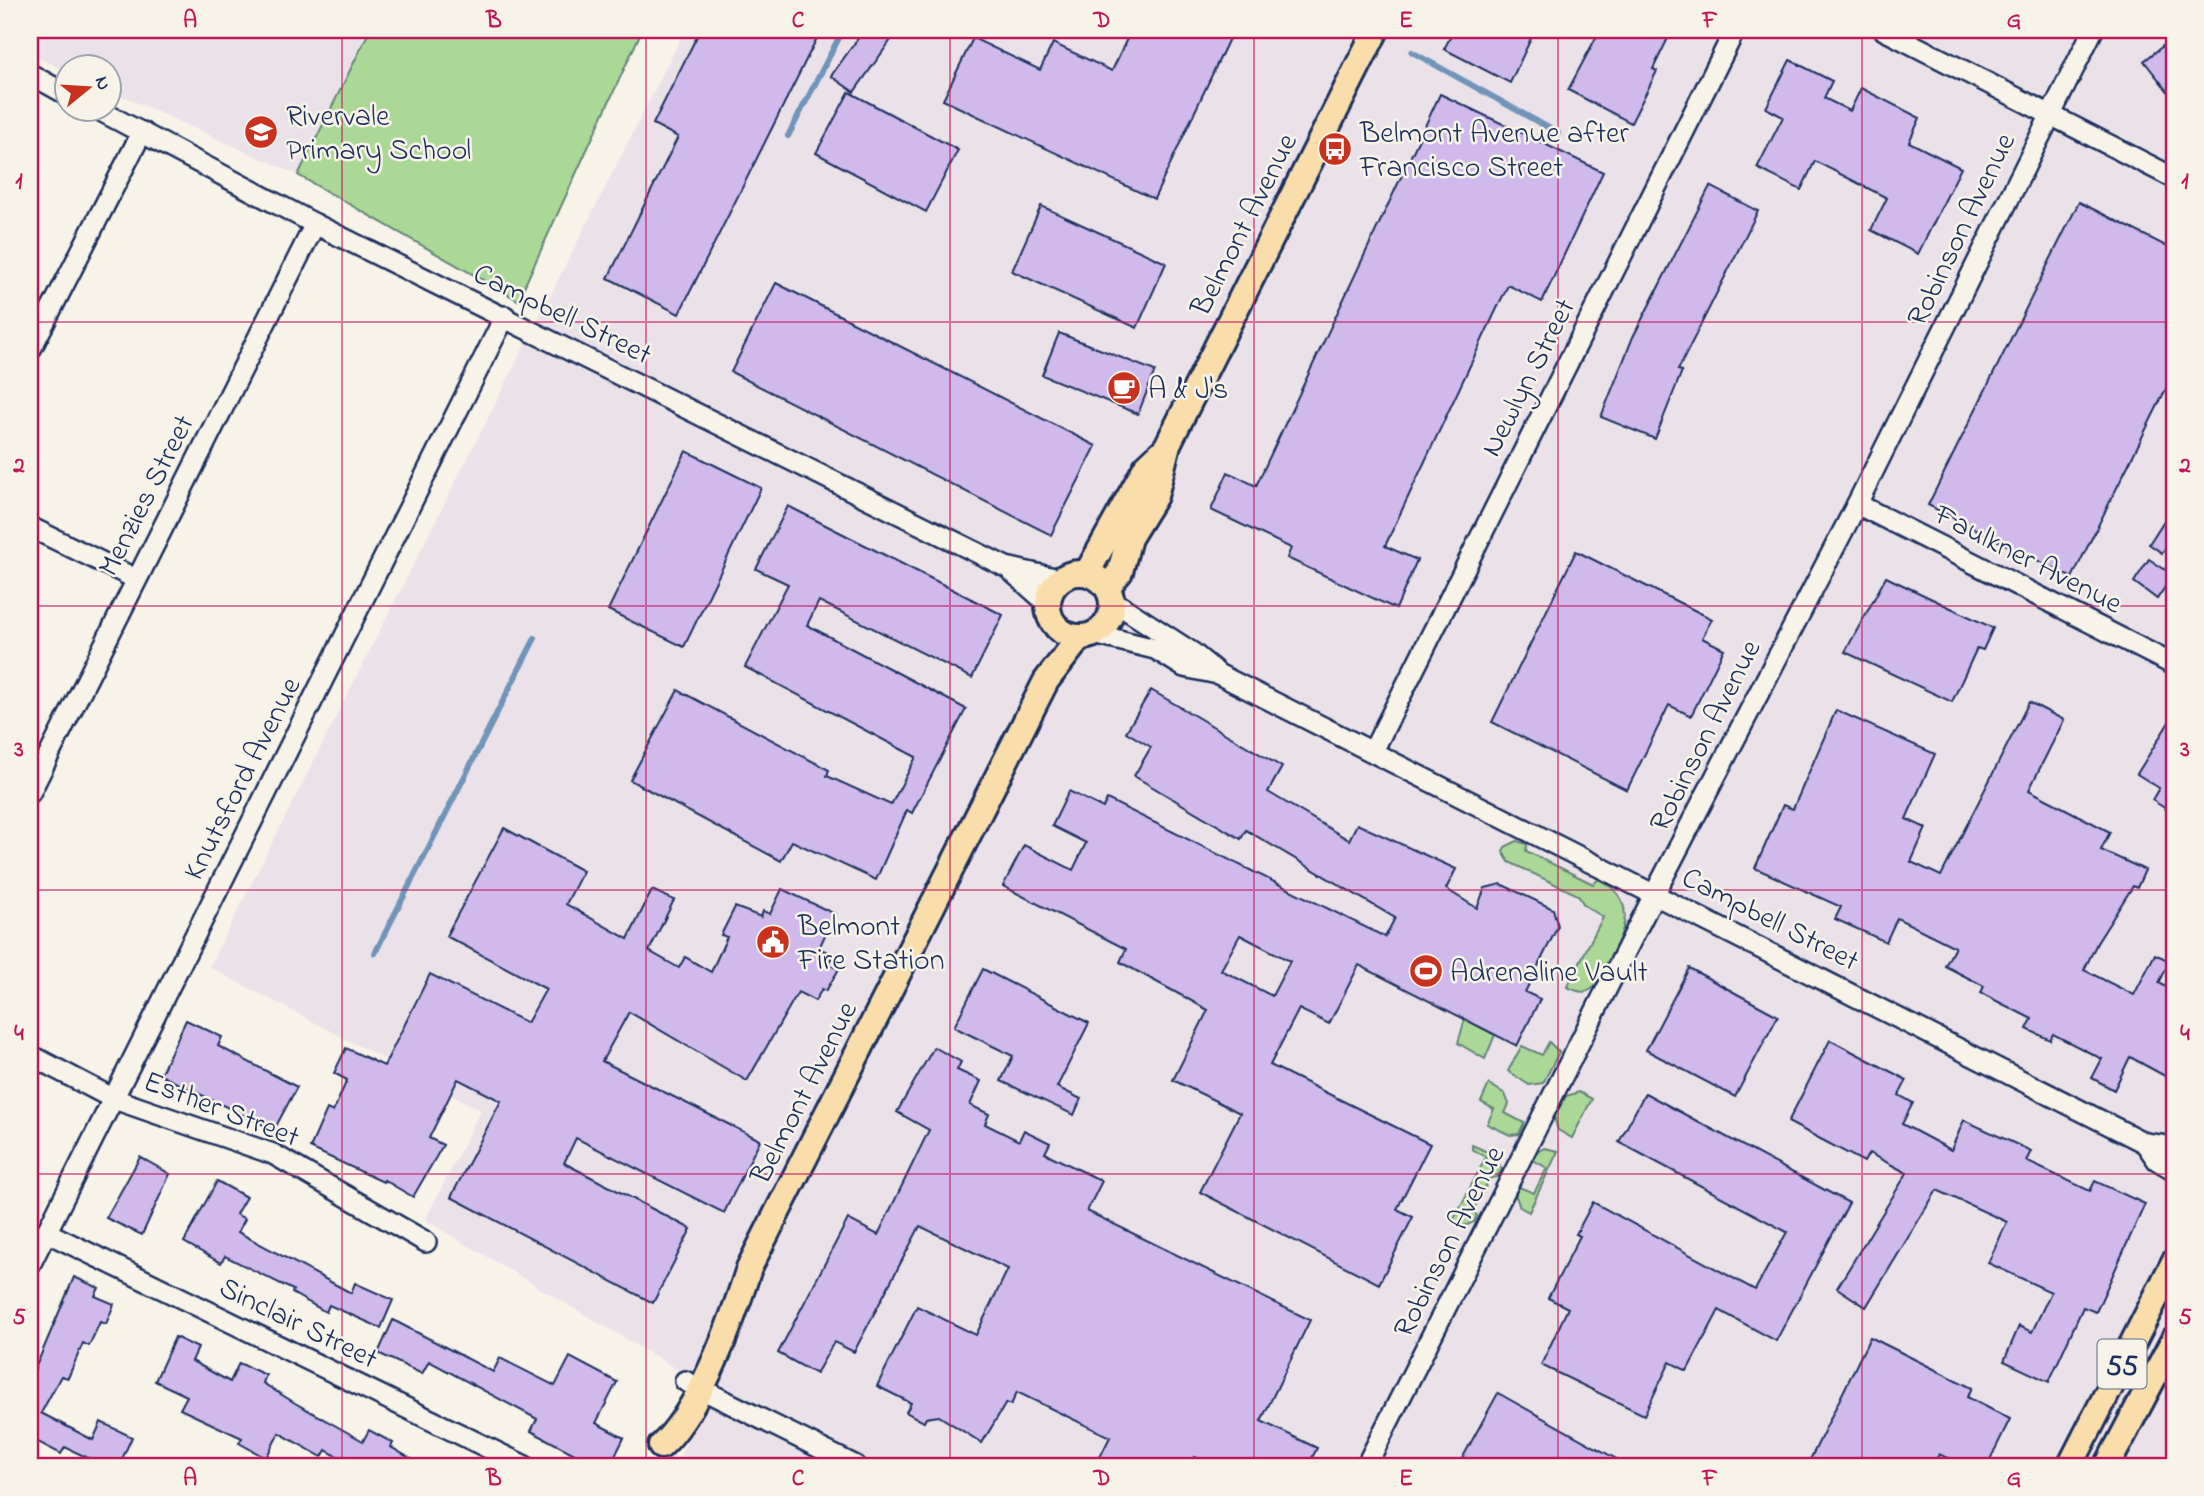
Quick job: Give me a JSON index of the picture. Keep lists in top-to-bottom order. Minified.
{"streets":{"main road":["Belmont Avenue","55"],"street":["Robinson Avenue","Campbell Street","Newlyn Street","Menzies Street","Faulkner Avenue","Knutsford Avenue","Esther Street","Sinclair Street"]},"crossings":[["Belmont Avenue","Campbell Street"],["Robinson Avenue","Campbell Street"],["Robinson Avenue","Faulkner Avenue"],["Campbell Street","Newlyn Street"],["Campbell Street","Menzies Street"],["Campbell Street","Knutsford Avenue"],["Knutsford Avenue","Esther Street"],["Knutsford Avenue","Sinclair Street"]],"places":{"school or university":["Rivervale Primary School"],"bus stop":["Belmont Avenue after Francisco Street"],"cafe":["A & J's"],"public building":["Belmont Fire Station"],"sports":["Adrenaline Vault"]},"north":"right","grid":{"columns":["A","B","C","D","E","F","G"],"rows":["1","2","3","4","5"]}}
